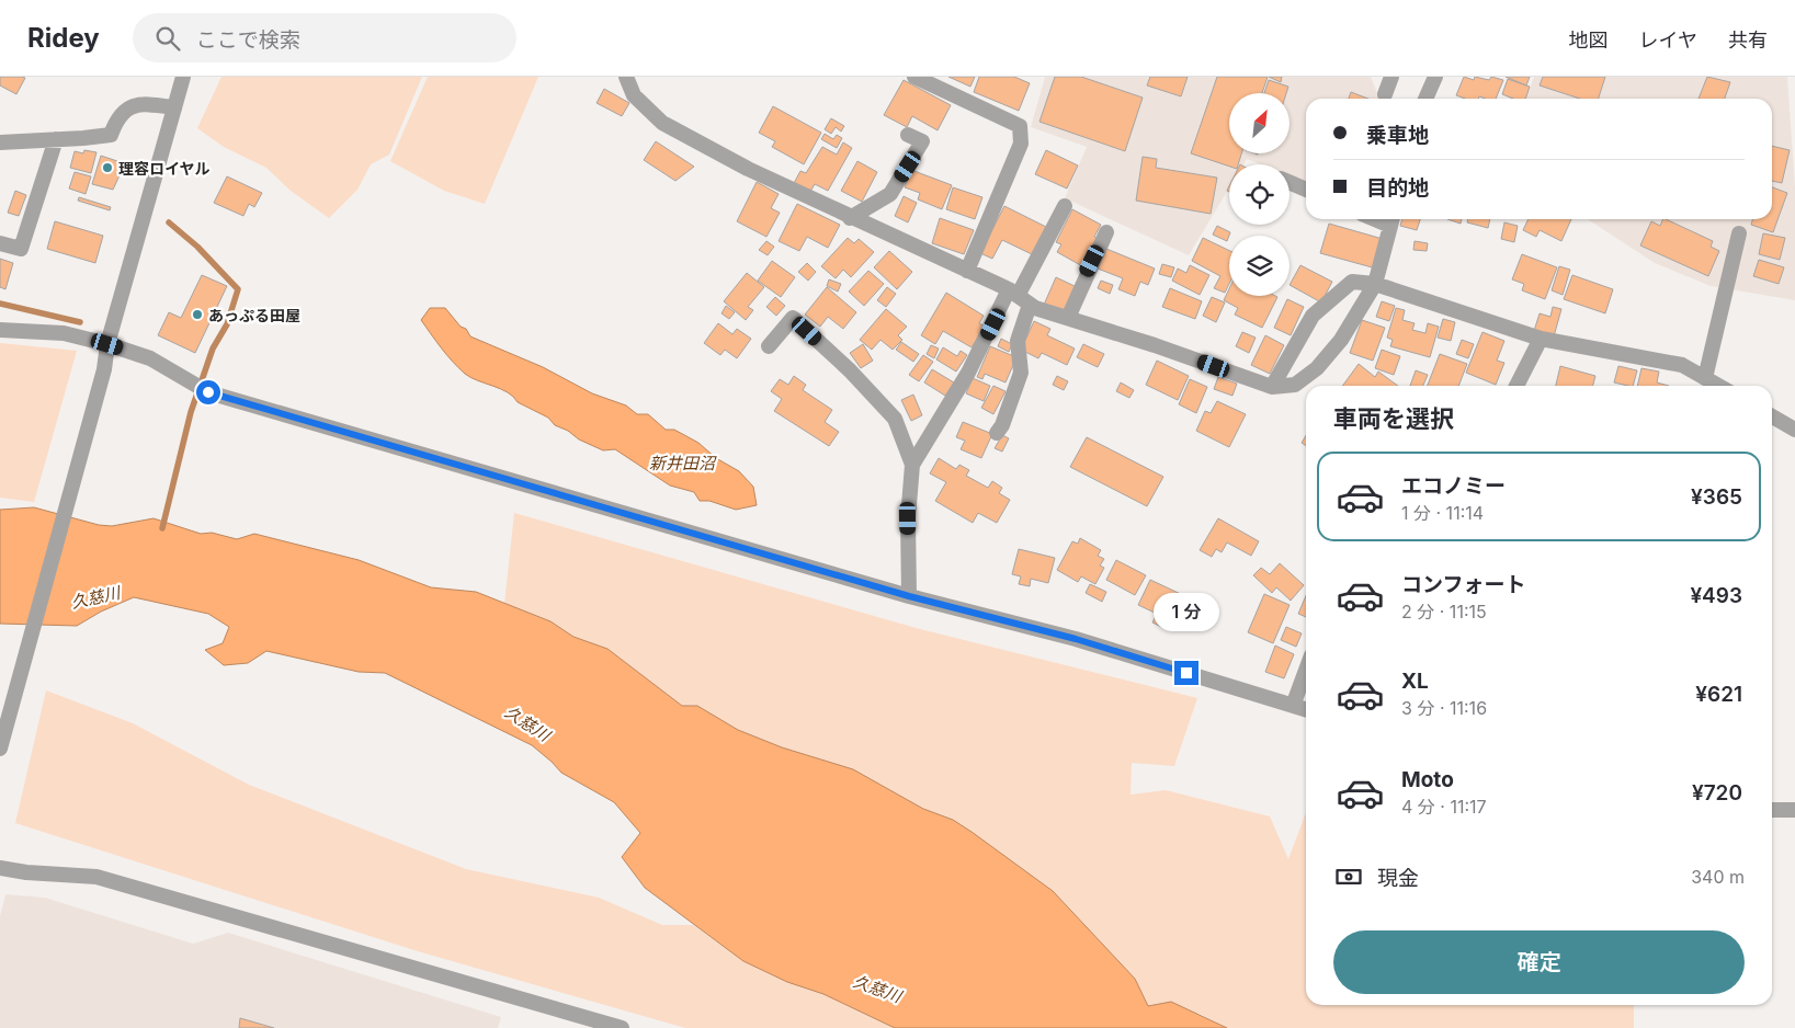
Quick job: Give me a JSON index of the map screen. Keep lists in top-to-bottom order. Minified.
{"water":["新井田沼","久慈川"],"places":["理容ロイヤル","あっぷる田屋"],"north":"top right","page":{"header":"Ridey","search":"ここで検索","nav":["地図","レイヤ","共有"],"banner":["乗車地","目的地"],"heading":"車両を選択","list":[{"name":"エコノミー","note":"1 分 · 11:14","value":"¥365"},{"name":"コンフォート","note":"2 分 · 11:15","value":"¥493"},{"name":"XL","note":"3 分 · 11:16","value":"¥621"},{"name":"Moto","note":"4 分 · 11:17","value":"¥720"}],"bubble":"1 分","pay":["現金","340 m"],"buttons":"確定"}}
